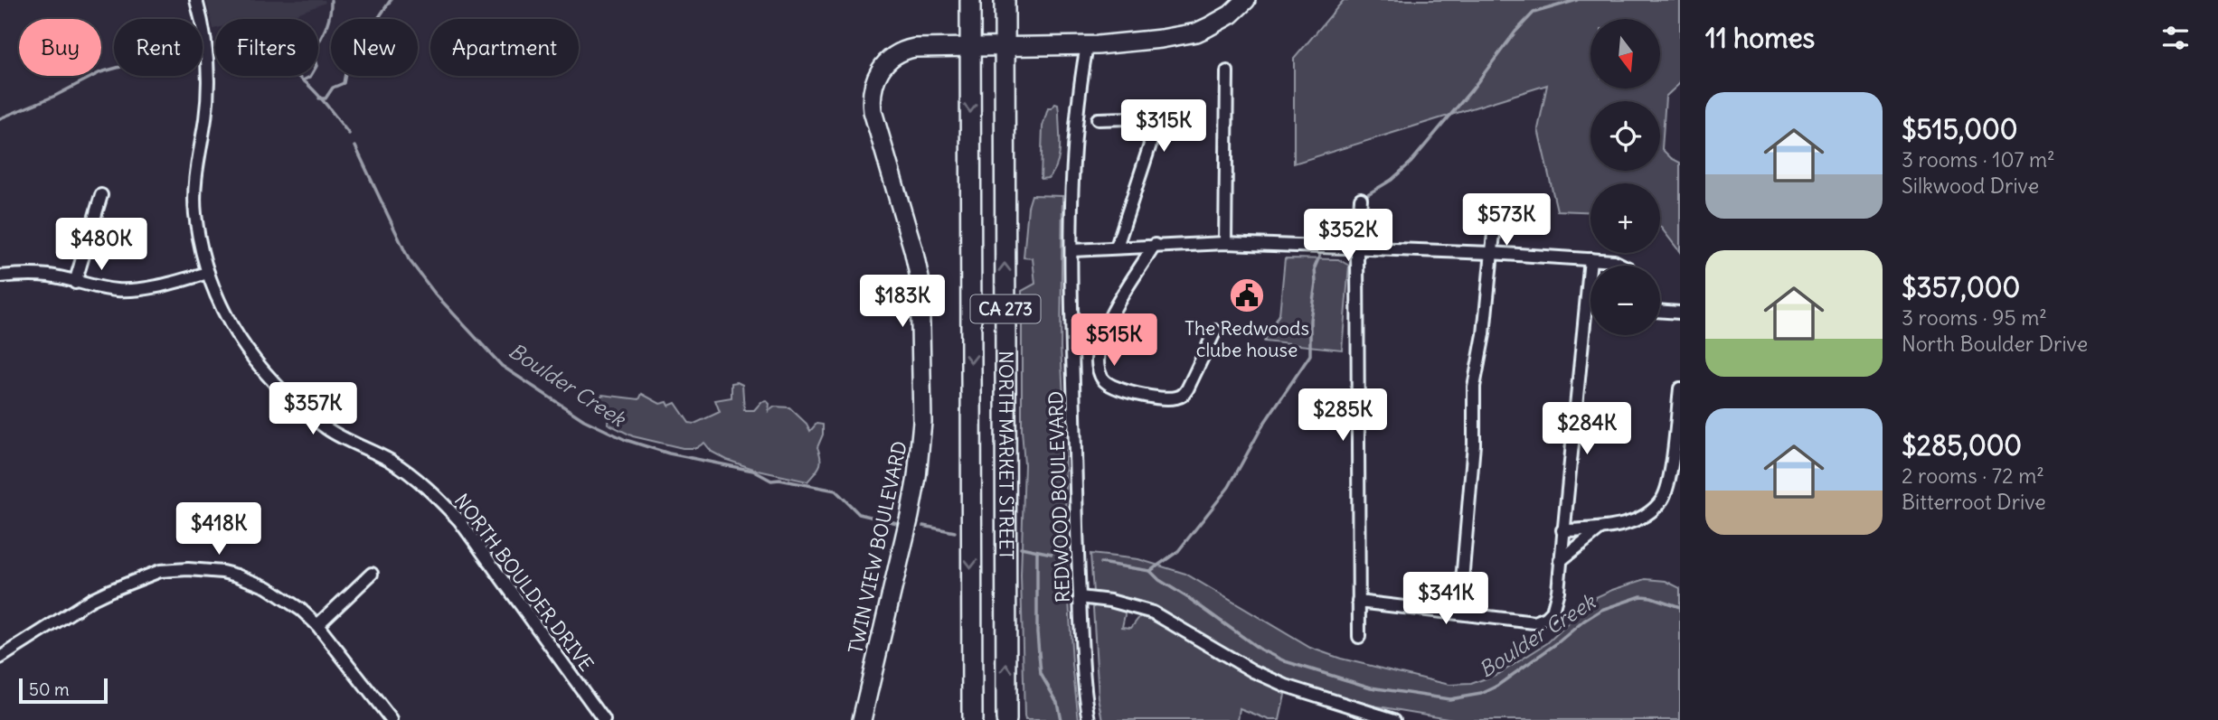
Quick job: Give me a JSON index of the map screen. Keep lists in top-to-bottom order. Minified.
{"streets":{"main road":["CA 273","NORTH MARKET STREET"],"street":["REDWOOD BOULEVARD","TWIN VIEW BOULEVARD","NORTH BOULDER DRIVE"]},"crossings":[["NORTH MARKET STREET","TWIN VIEW BOULEVARD"],["REDWOOD BOULEVARD","TWIN VIEW BOULEVARD"]],"water":["Boulder Creek"],"places":{"public building":["The Redwoods clube house"]},"scale_bar":"50 m","north":"bottom","page":{"heading":"11 homes","map_buttons":["+","−"],"chip":["Buy","Rent","Filters","New","Apartment"],"list":[{"name":"$515,000","note":"3 rooms · 107 m² · Silkwood Drive"},{"name":"$357,000","note":"3 rooms · 95 m² · North Boulder Drive"},{"name":"$285,000","note":"2 rooms · 72 m² · Bitterroot Drive"}],"price":["$315K","$573K","$352K","$480K","$183K","$515K","$357K","$285K","$284K","$418K","$341K"],"scale":"50 m"}}
